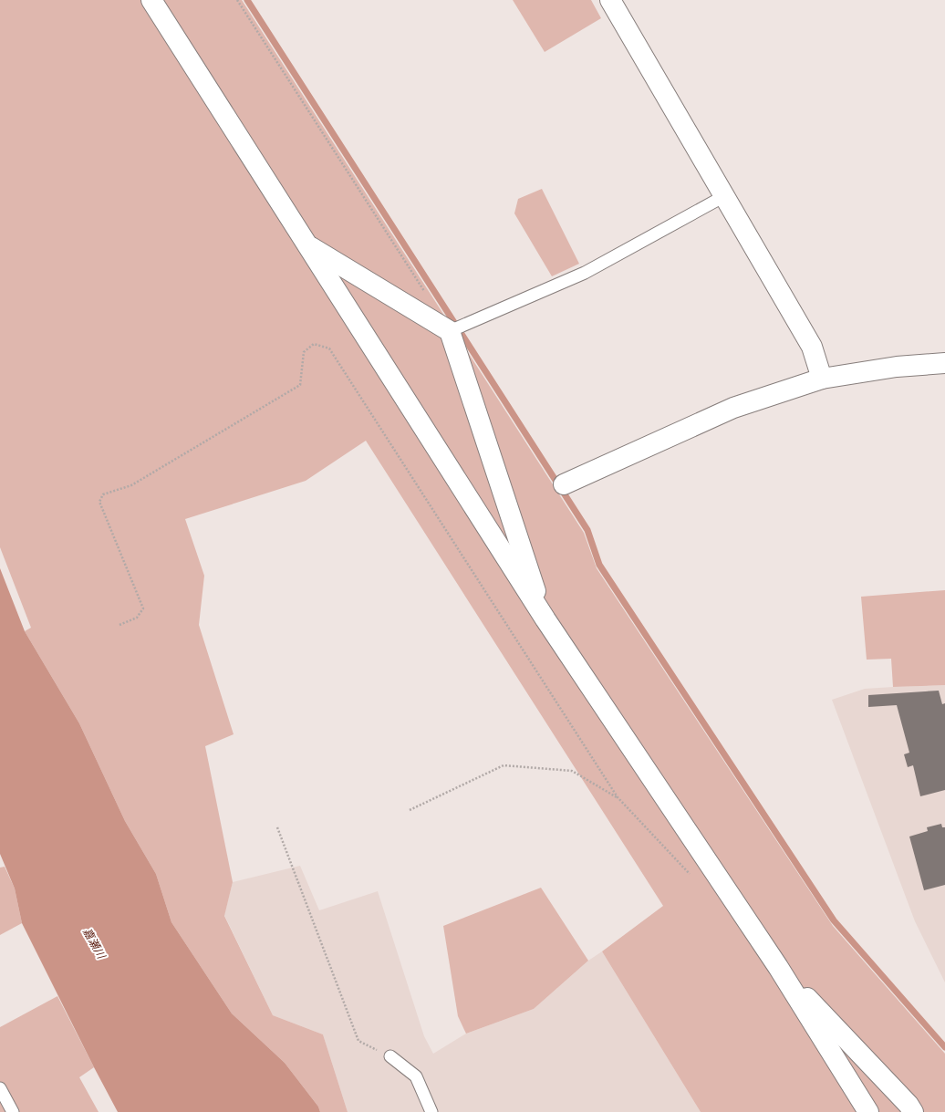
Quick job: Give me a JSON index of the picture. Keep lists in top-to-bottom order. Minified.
{"water":["嘉瀬川"]}
